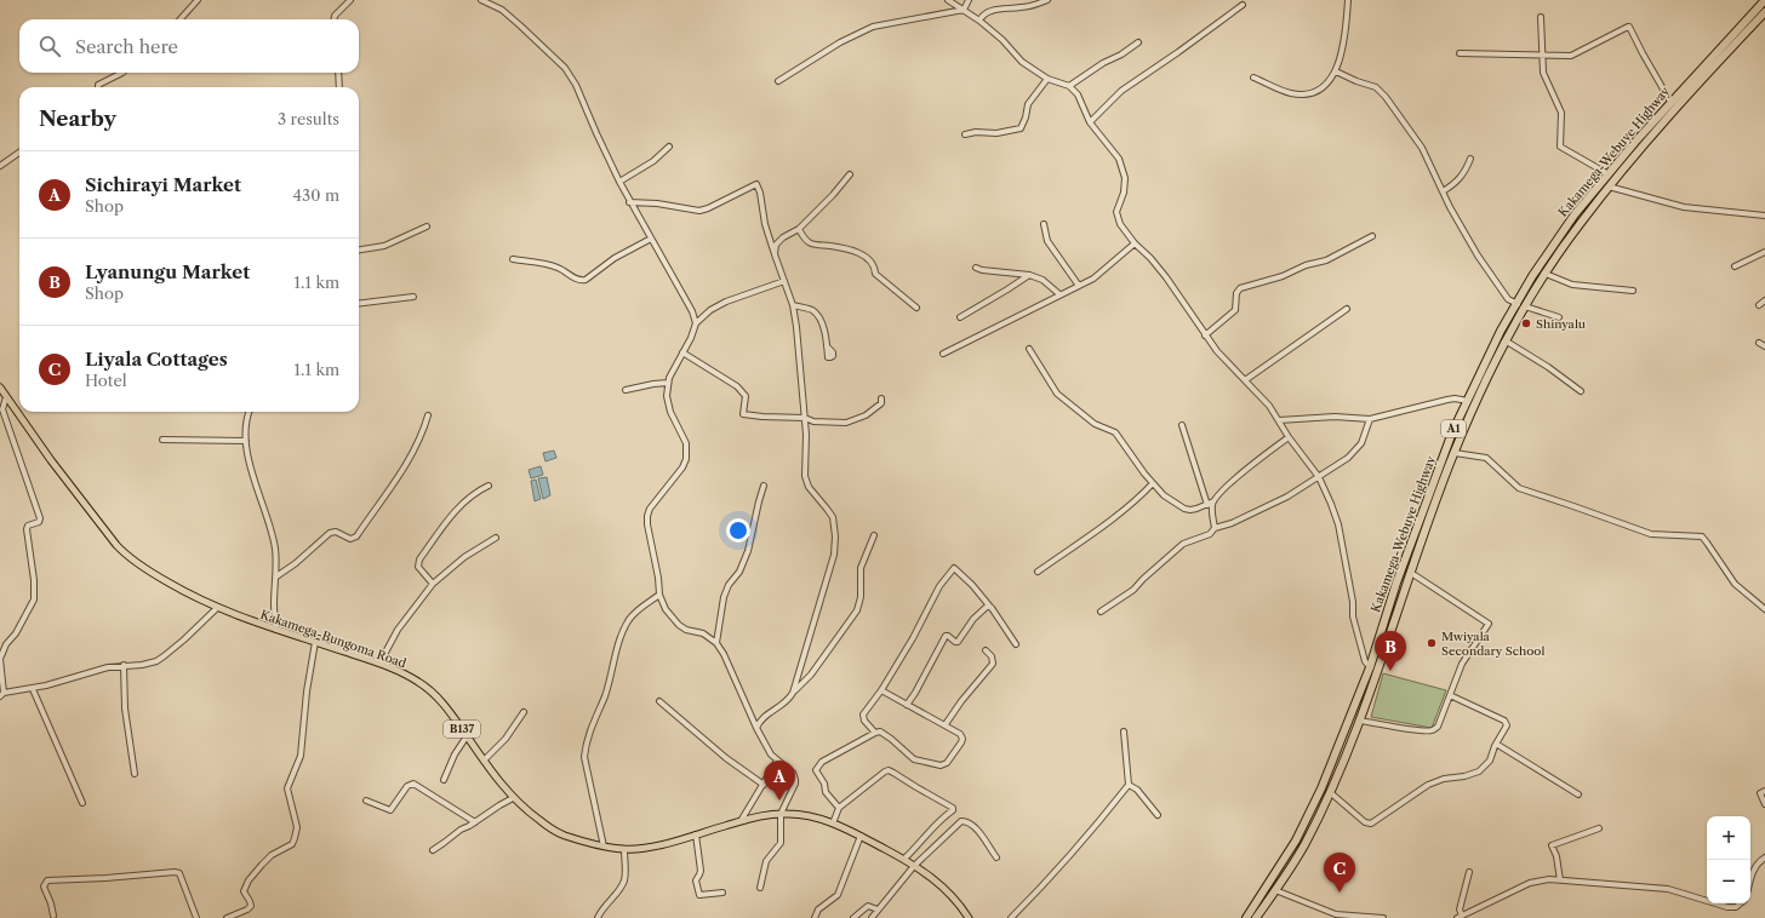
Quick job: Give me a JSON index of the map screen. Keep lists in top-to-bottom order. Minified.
{"streets":{"highway":["Kakamega-Webuye Highway","A1"],"main road":["Kakamega-Bungoma Road","B137"]},"places":["Shinyalu","Mwiyala Secondary School"],"page":{"search":"Search here","heading":["Nearby","3 results"],"list":[{"mark":"A","name":"Sichirayi Market","note":"Shop","value":"430 m"},{"mark":"B","name":"Lyanungu Market","note":"Shop","value":"1.1 km"},{"mark":"C","name":"Liyala Cottages","note":"Hotel","value":"1.1 km"}],"pins":["B","A","C"],"map_buttons":["+","−"]}}
